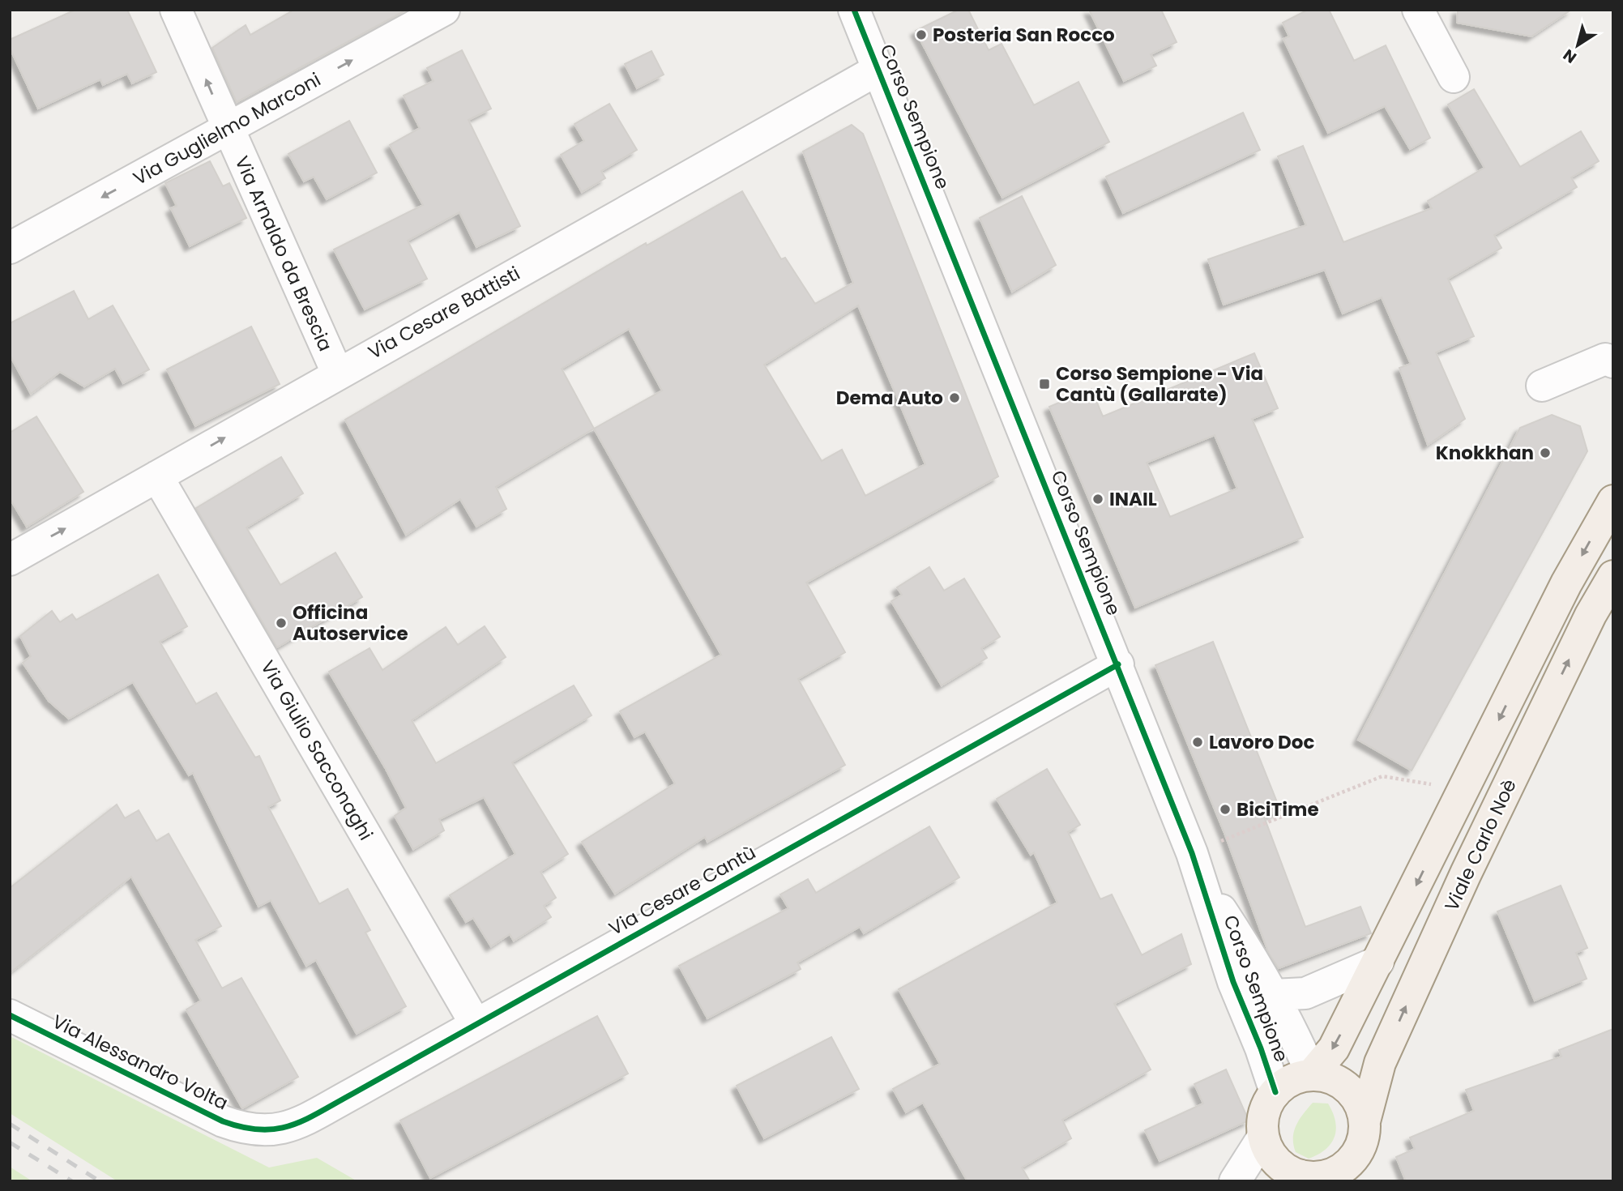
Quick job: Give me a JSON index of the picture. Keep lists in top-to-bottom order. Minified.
{"streets":{"main road":["Viale Carlo Noè"],"street":["Corso Sempione","Via Guglielmo Marconi","Via Arnaldo da Brescia","Via Cesare Battisti","Via Giulio Sacconaghi","Via Cesare Cantù","Via Alessandro Volta"]},"crossings":[["Corso Sempione","Via Cesare Battisti"],["Corso Sempione","Viale Carlo Noè"],["Corso Sempione","Via Cesare Cantù"],["Via Guglielmo Marconi","Via Arnaldo da Brescia"],["Via Arnaldo da Brescia","Via Cesare Battisti"],["Via Cesare Battisti","Via Giulio Sacconaghi"],["Via Giulio Sacconaghi","Via Cesare Cantù"],["Via Cesare Cantù","Via Alessandro Volta"]],"one_way":["Via Cesare Battisti"],"places":{"other":["Posteria San Rocco","Dema Auto","Knokkhan","INAIL","Officina Autoservice","Lavoro Doc","BiciTime"],"transit":["Corso Sempione - Via Cantù (Gallarate)"]},"north":"bottom left"}
